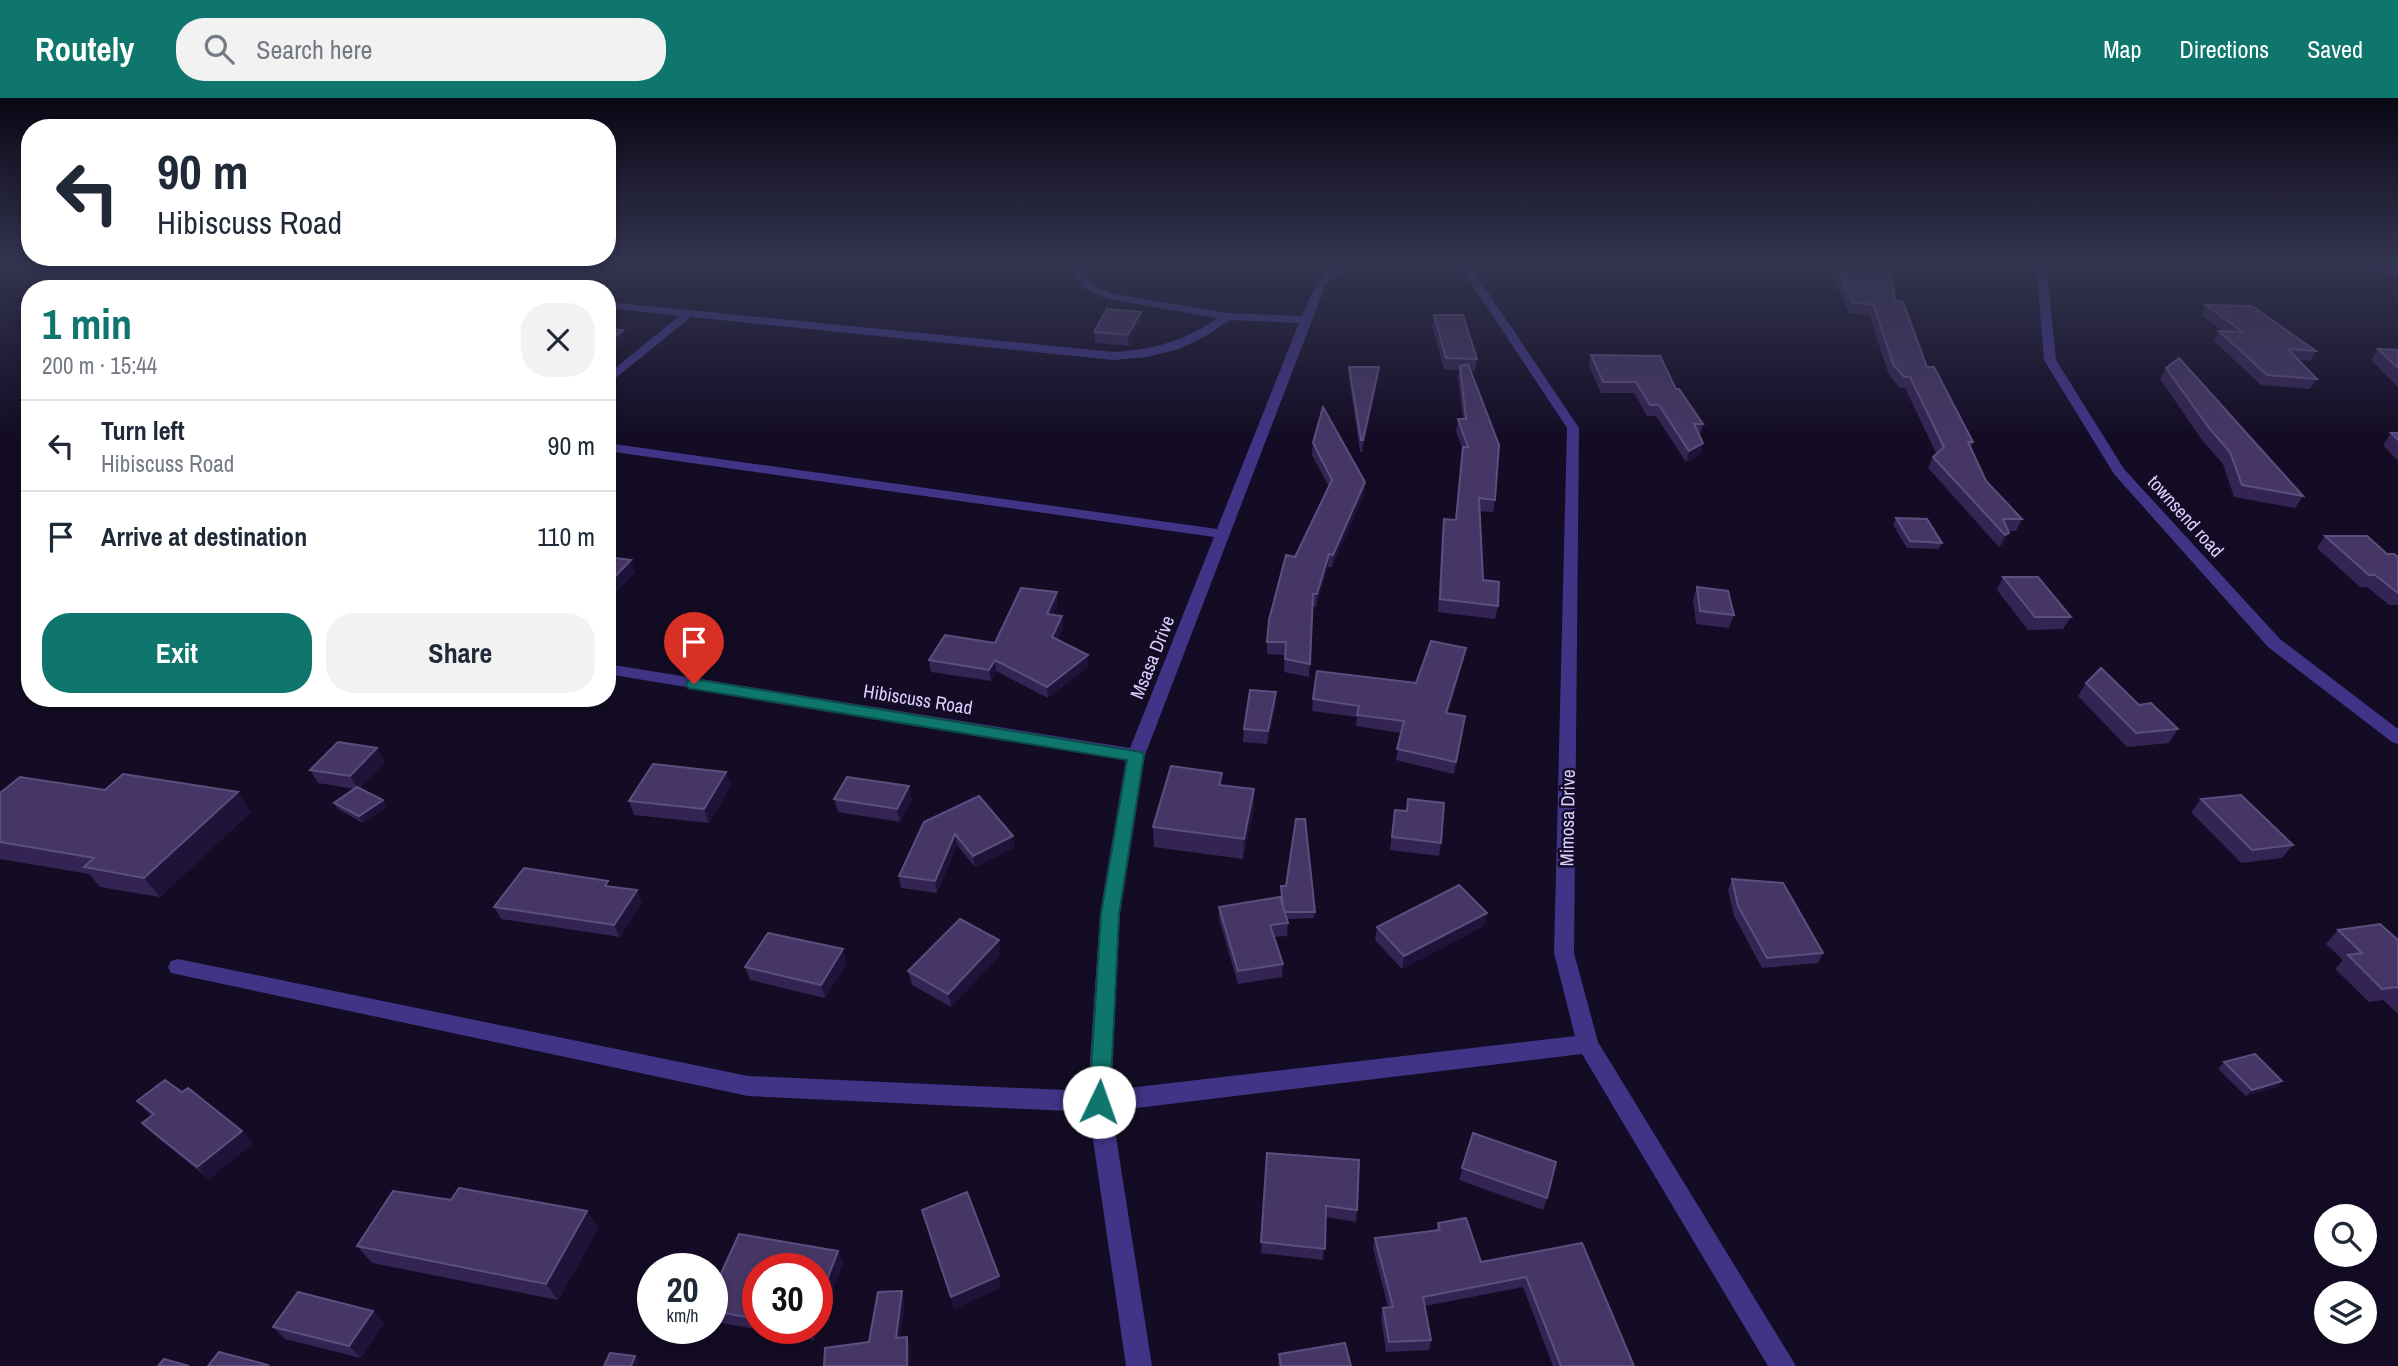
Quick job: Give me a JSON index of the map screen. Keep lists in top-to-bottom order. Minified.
{"streets":{"street":["townsend road","Msasa Drive","Hibiscuss Road","Mimosa Drive"]},"crossings":[["Msasa Drive","Hibiscuss Road"]],"page":{"header":"Routely","search":"Search here","nav":["Map","Directions","Saved"],"turn":["90 m","Hibiscuss Road"],"heading":["1 min","200 m · 15:44"],"list":[{"name":"Turn left","note":"Hibiscuss Road","value":"90 m"},{"name":"Arrive at destination","value":"110 m"}],"buttons":["Exit","Share"],"speed":"20 km/h","limit":"30"}}
